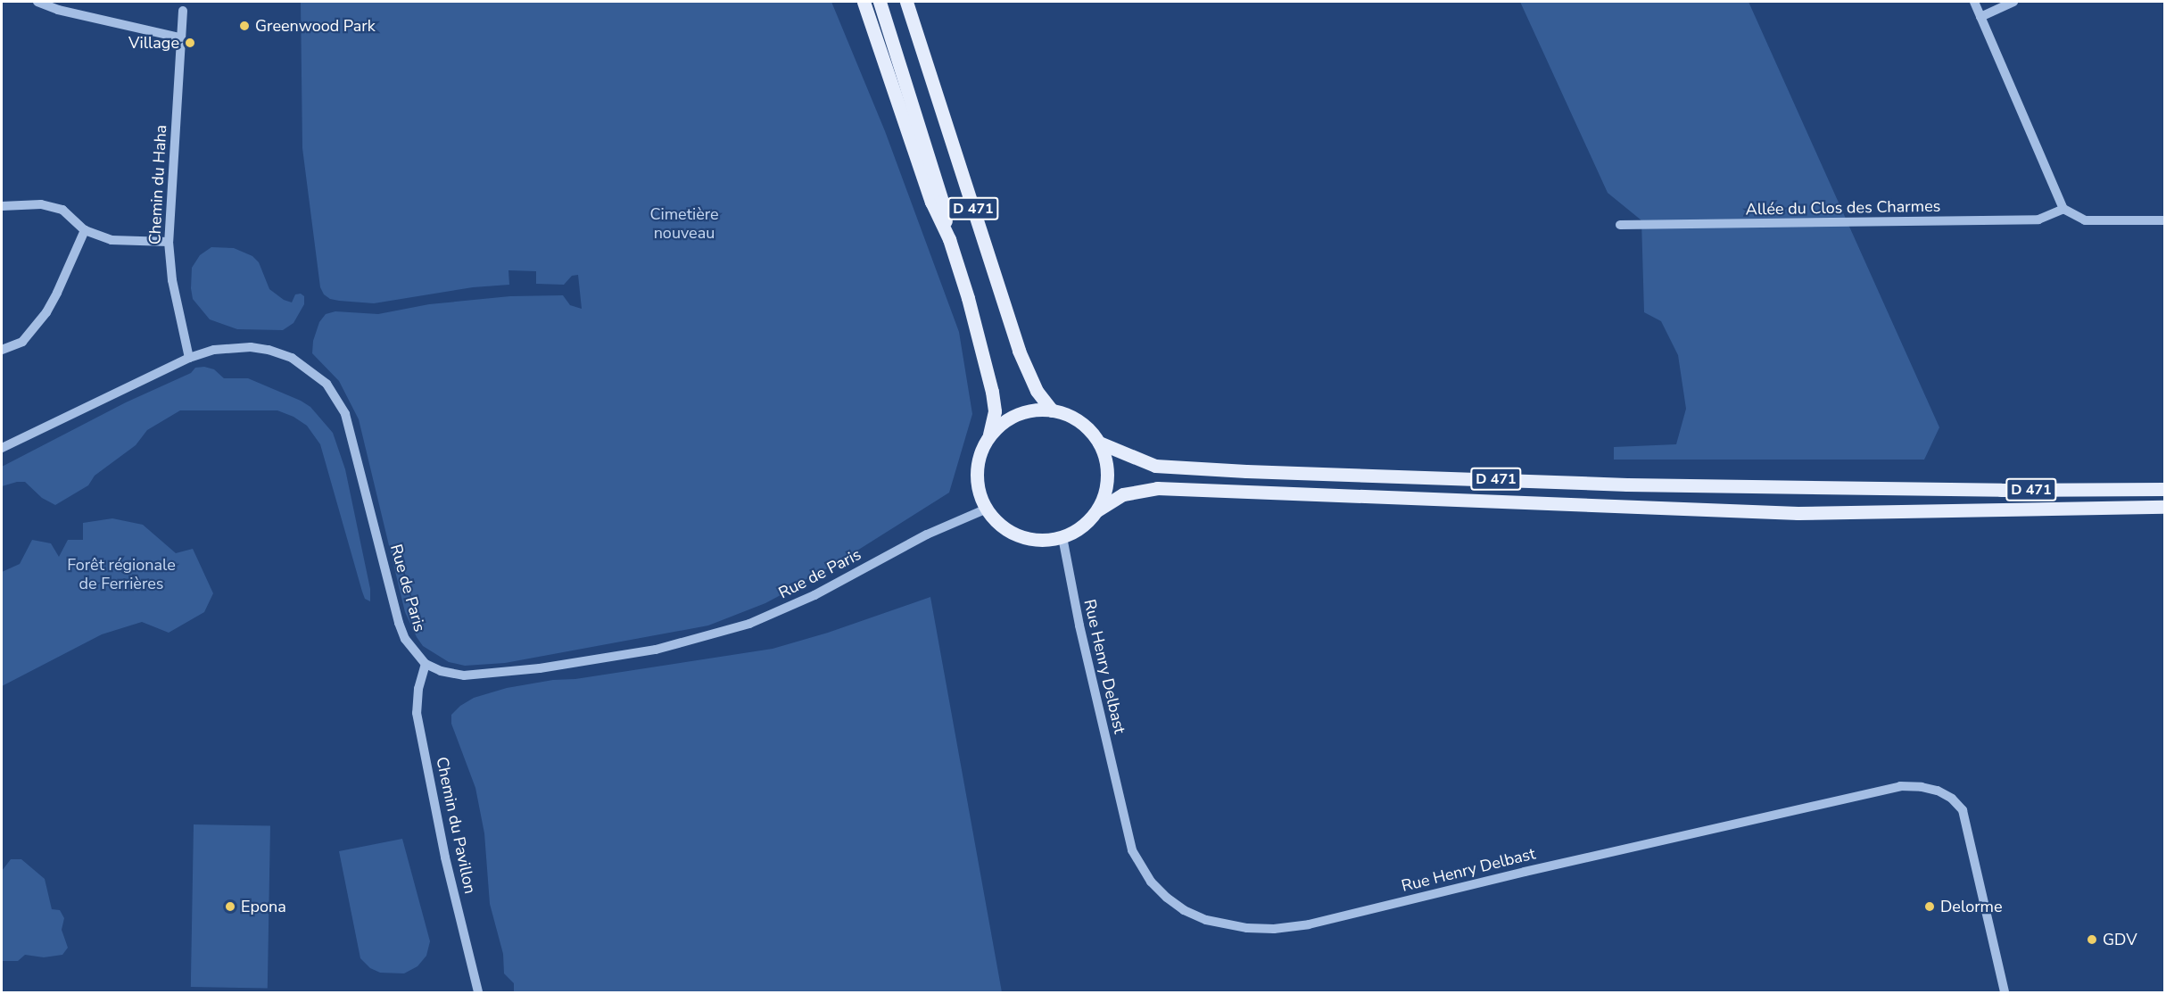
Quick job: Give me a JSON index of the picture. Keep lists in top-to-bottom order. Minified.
{"streets":{"main road":["D 471"],"street":["Chemin du Haha","Allée du Clos des Charmes","Rue de Paris","Rue Henry Delbast","Chemin du Pavillon"]},"crossings":[["Chemin du Haha","Rue de Paris"],["D 471","Rue de Paris"],["D 471","Rue Henry Delbast"],["Rue de Paris","Rue Henry Delbast"],["Rue de Paris","Chemin du Pavillon"]],"parks":["Cimetière nouveau","Forêt régionale de Ferrières"],"places":["Greenwood Park","Village","Epona","Delorme","GDV"]}
